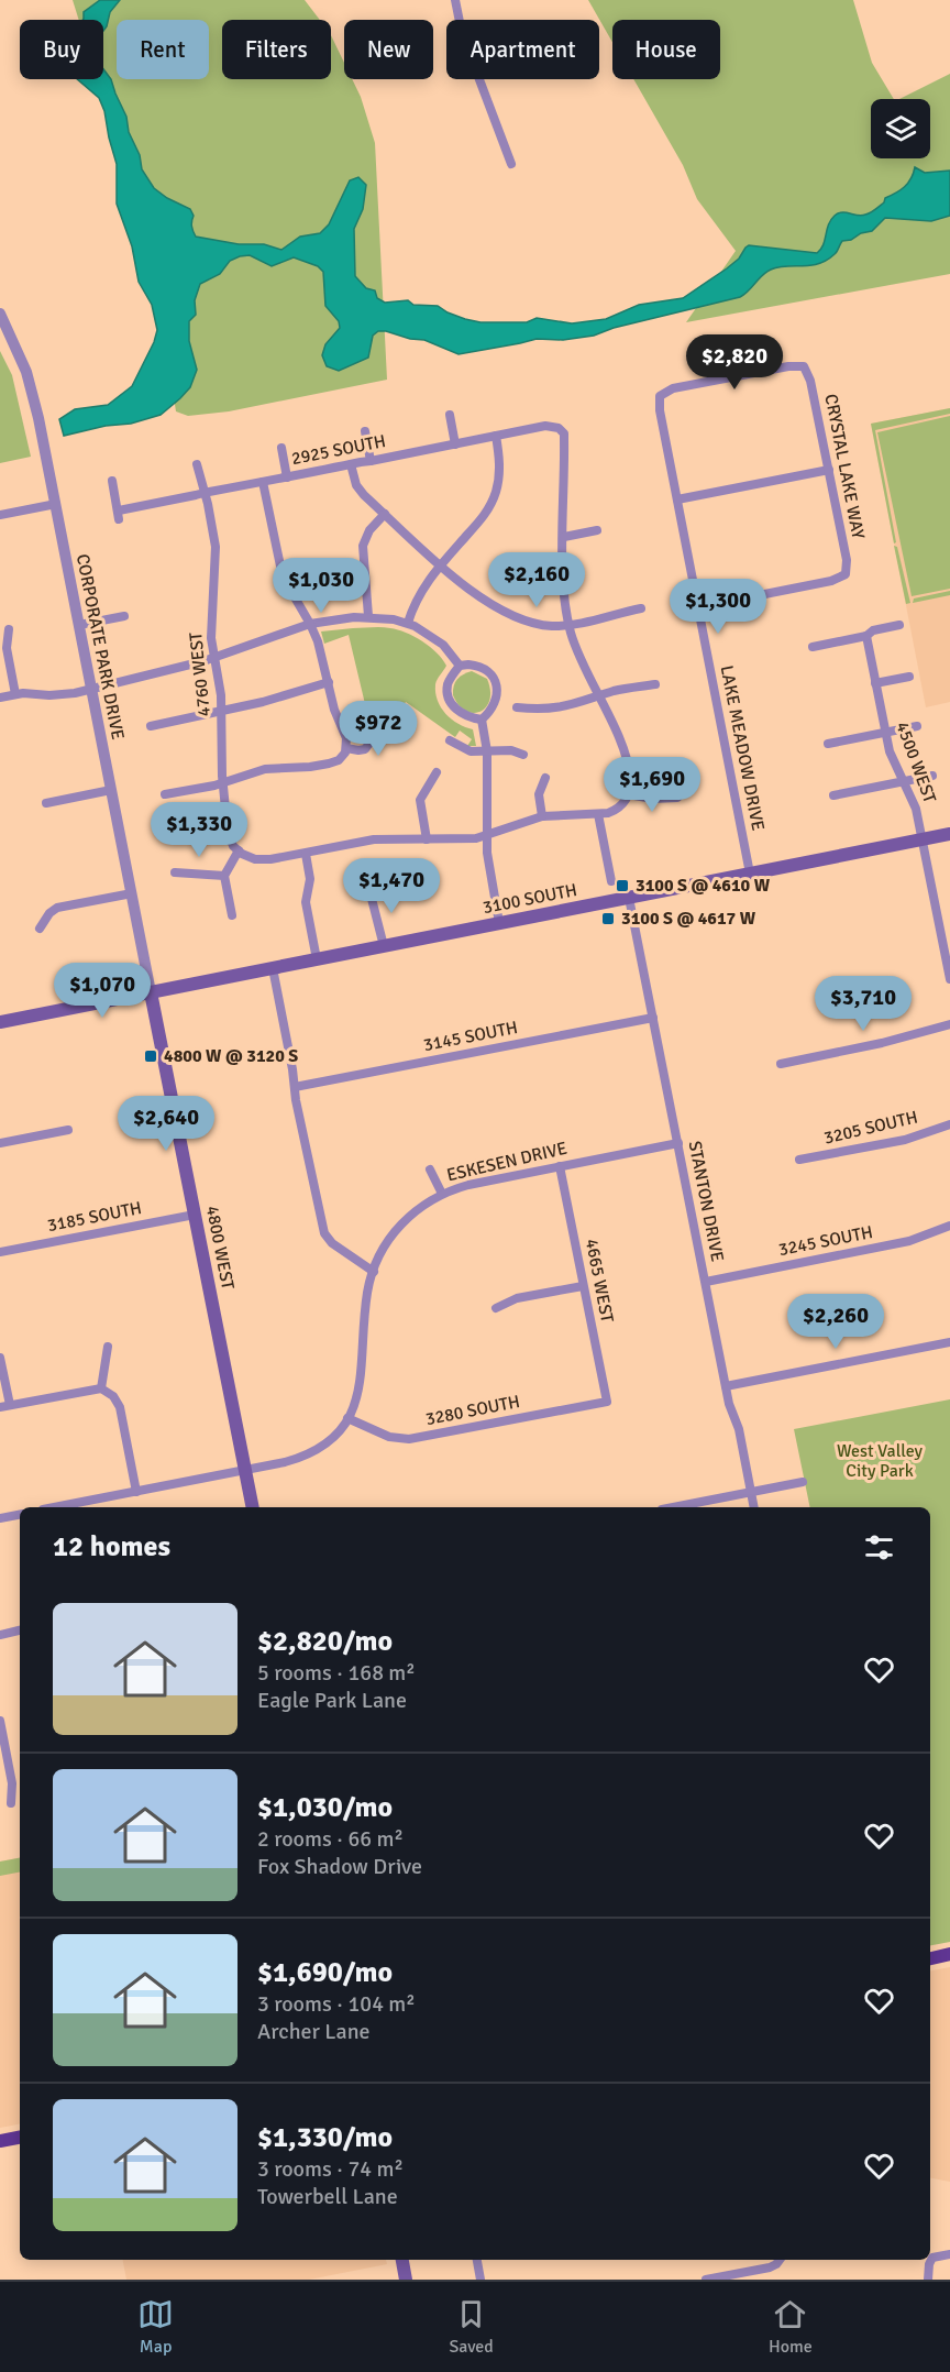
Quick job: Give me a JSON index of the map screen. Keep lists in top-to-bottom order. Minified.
{"streets":{"main road":["3100 SOUTH","4800 WEST"],"street":["2925 SOUTH","CRYSTAL LAKE WAY","CORPORATE PARK DRIVE","4760 WEST","LAKE MEADOW DRIVE","4500 WEST","3145 SOUTH","3205 SOUTH","ESKESEN DRIVE","STANTON DRIVE","3185 SOUTH","3245 SOUTH","4665 WEST","3280 SOUTH"]},"crossings":[["2925 SOUTH","4760 WEST"],["CRYSTAL LAKE WAY","LAKE MEADOW DRIVE"],["CORPORATE PARK DRIVE","3100 SOUTH"],["CORPORATE PARK DRIVE","4800 WEST"],["LAKE MEADOW DRIVE","3100 SOUTH"],["4500 WEST","3100 SOUTH"],["3100 SOUTH","STANTON DRIVE"],["3100 SOUTH","4800 WEST"],["3145 SOUTH","STANTON DRIVE"],["ESKESEN DRIVE","STANTON DRIVE"],["ESKESEN DRIVE","4800 WEST"],["ESKESEN DRIVE","4665 WEST"],["ESKESEN DRIVE","3280 SOUTH"],["STANTON DRIVE","3245 SOUTH"],["3185 SOUTH","4800 WEST"],["4665 WEST","3280 SOUTH"]],"parks":["West Valley City Park"],"places":{"transit":["3100 S @ 4610 W","3100 S @ 4617 W","4800 W @ 3120 S"]},"page":{"chip":["Buy","Rent","Filters","New","Apartment","House"],"price":["$2,820","$2,160","$1,030","$1,300","$972","$1,690","$1,330","$1,470","$1,070","$3,710","$2,640","$2,260"],"heading":"12 homes","list":[{"name":"$2,820/mo","note":"5 rooms · 168 m² · Eagle Park Lane"},{"name":"$1,030/mo","note":"2 rooms · 66 m² · Fox Shadow Drive"},{"name":"$1,690/mo","note":"3 rooms · 104 m² · Archer Lane"},{"name":"$1,330/mo","note":"3 rooms · 74 m² · Towerbell Lane"}],"tabs":["Map","Saved","Home"]}}
